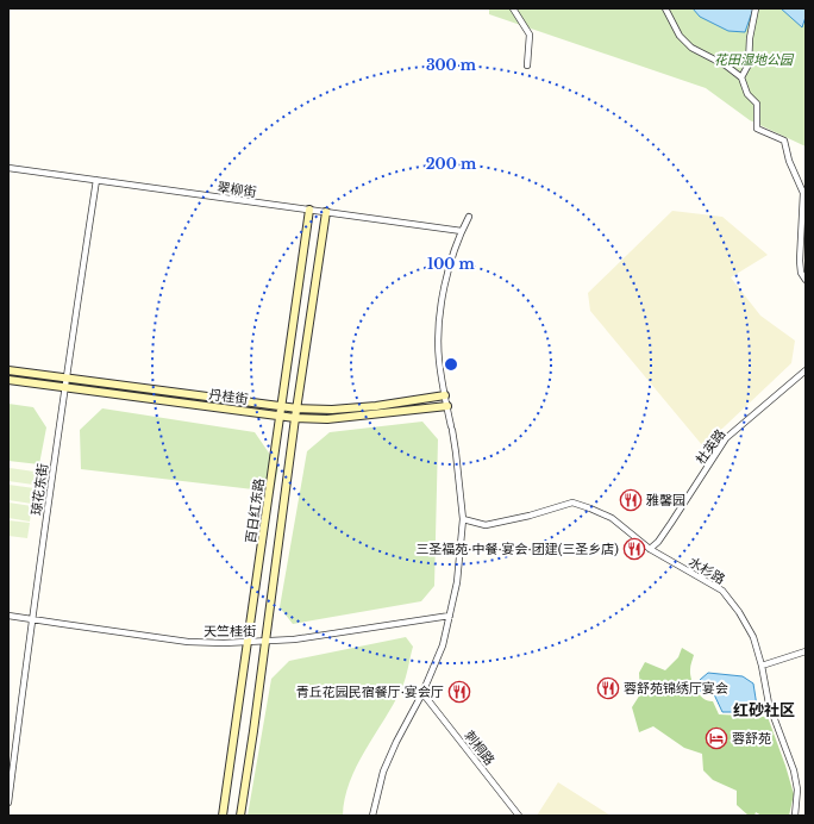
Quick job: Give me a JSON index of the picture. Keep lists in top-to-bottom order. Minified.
{"streets":{"street":["翠柳街","丹桂街","杜英路","琼花东街","百日红东路","水杉路","天竺桂街","刺桐路"]},"crossings":[["翠柳街","琼花东街"],["翠柳街","百日红东路"],["丹桂街","琼花东街"],["丹桂街","百日红东路"],["杜英路","水杉路"],["琼花东街","天竺桂街"],["百日红东路","天竺桂街"]],"districts":["红砂社区"],"parks":["花田湿地公园"],"places":{"restaurant":["雅馨园","三圣福苑·中餐·宴会·团建(三圣乡店)","蓉舒苑锦绣厅宴会","青丘花园民宿餐厅·宴会厅"],"hotel":["蓉舒苑"]},"rings":["300 m","200 m","100 m"]}
